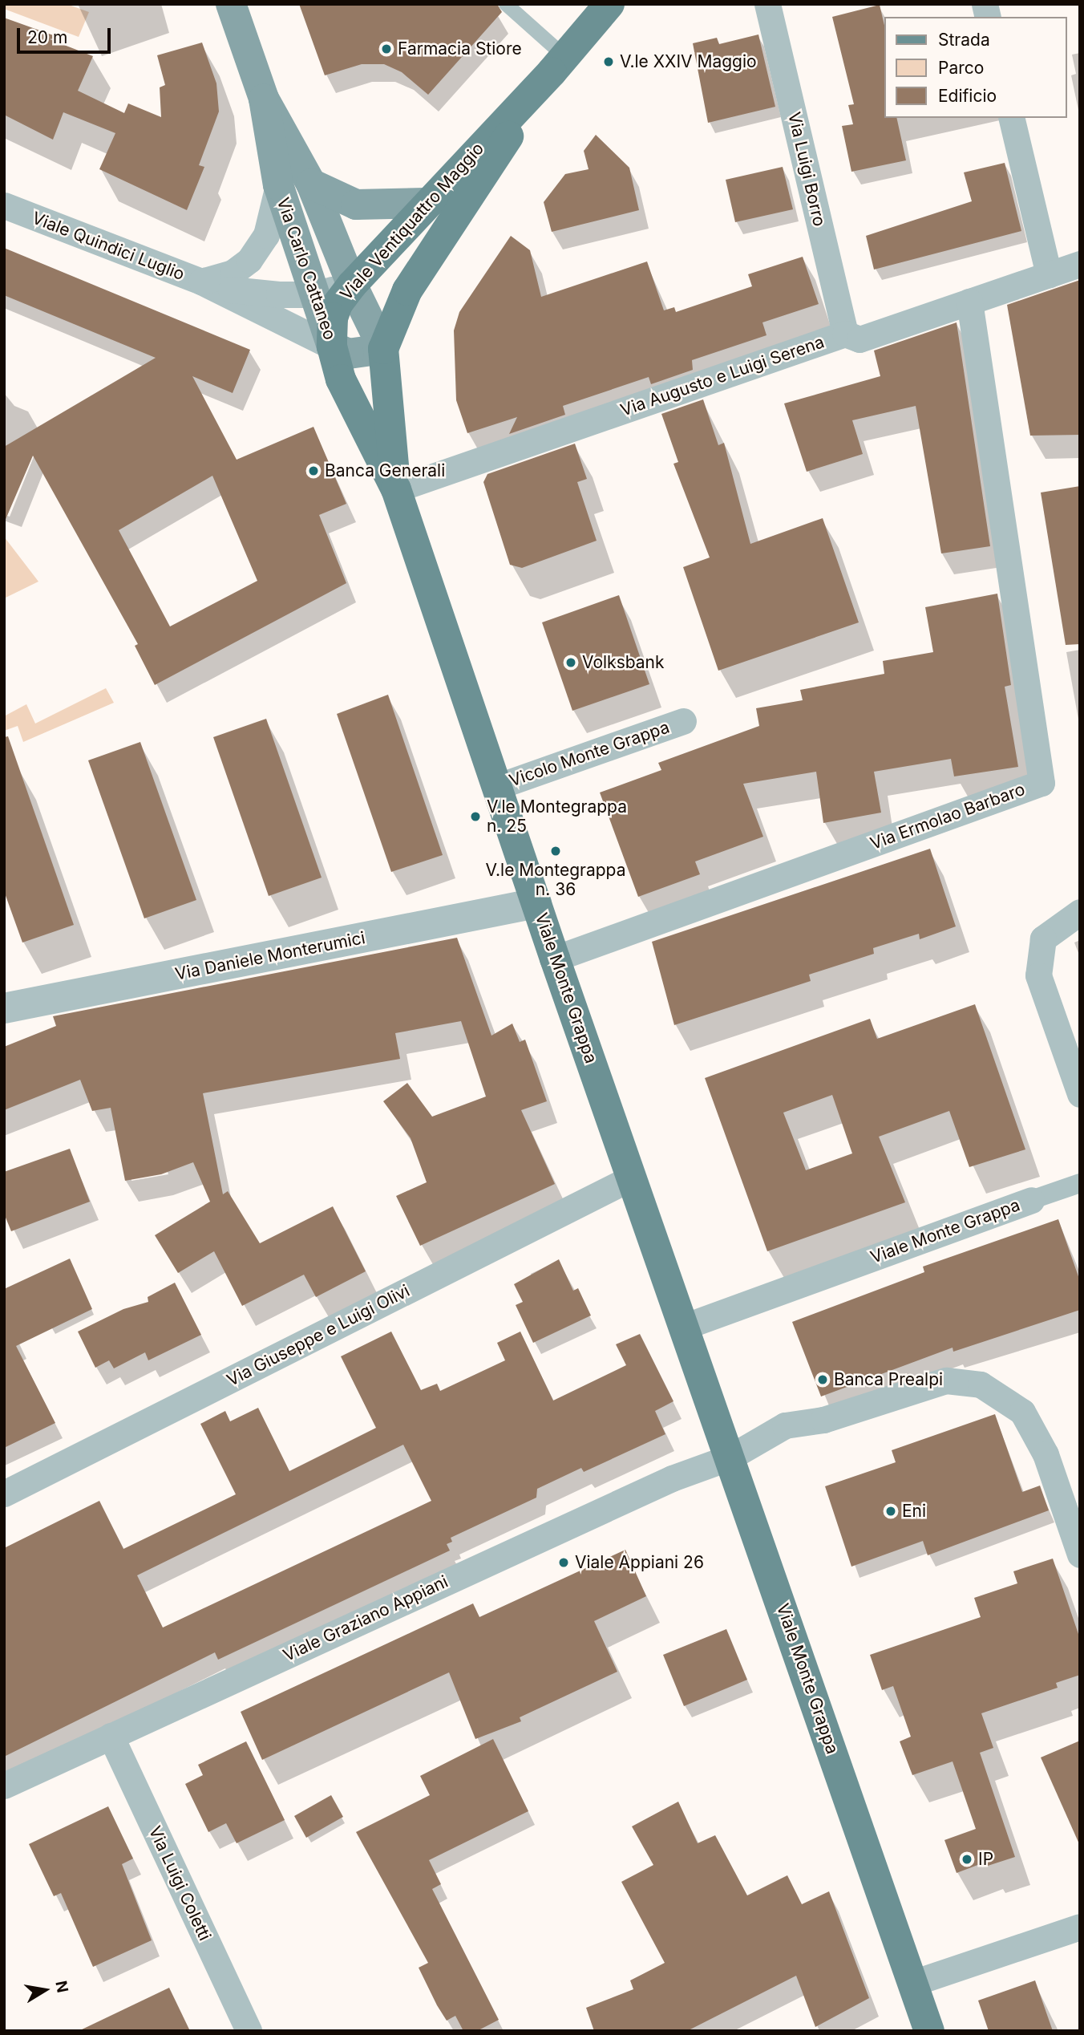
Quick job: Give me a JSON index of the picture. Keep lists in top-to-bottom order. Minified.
{"streets":{"main road":["Viale Ventiquattro Maggio","Via Carlo Cattaneo","Viale Monte Grappa"],"street":["Via Luigi Borro","Viale Quindici Luglio","Via Augusto e Luigi Serena","Vicolo Monte Grappa","Via Ermolao Barbaro","Via Daniele Monterumici","Via Giuseppe e Luigi Olivi","Viale Graziano Appiani","Via Luigi Coletti"]},"crossings":[["Via Luigi Borro","Via Augusto e Luigi Serena"],["Viale Ventiquattro Maggio","Viale Quindici Luglio"],["Viale Ventiquattro Maggio","Via Carlo Cattaneo"],["Viale Ventiquattro Maggio","Via Augusto e Luigi Serena"],["Viale Ventiquattro Maggio","Viale Monte Grappa"],["Viale Quindici Luglio","Via Carlo Cattaneo"],["Via Augusto e Luigi Serena","Via Ermolao Barbaro"],["Via Augusto e Luigi Serena","Viale Monte Grappa"],["Vicolo Monte Grappa","Viale Monte Grappa"],["Via Ermolao Barbaro","Viale Monte Grappa"],["Via Daniele Monterumici","Viale Monte Grappa"],["Viale Monte Grappa","Via Giuseppe e Luigi Olivi"],["Viale Monte Grappa","Viale Graziano Appiani"],["Viale Graziano Appiani","Via Luigi Coletti"]],"places":["Farmacia Stiore","V.le XXIV Maggio","Banca Generali","Volksbank","V.le Montegrappa n. 25","V.le Montegrappa n. 36","Banca Prealpi","Eni","Viale Appiani 26","IP"],"legend":["Strada","Parco","Edificio"],"scale_bar":"20 m","north":"right"}
